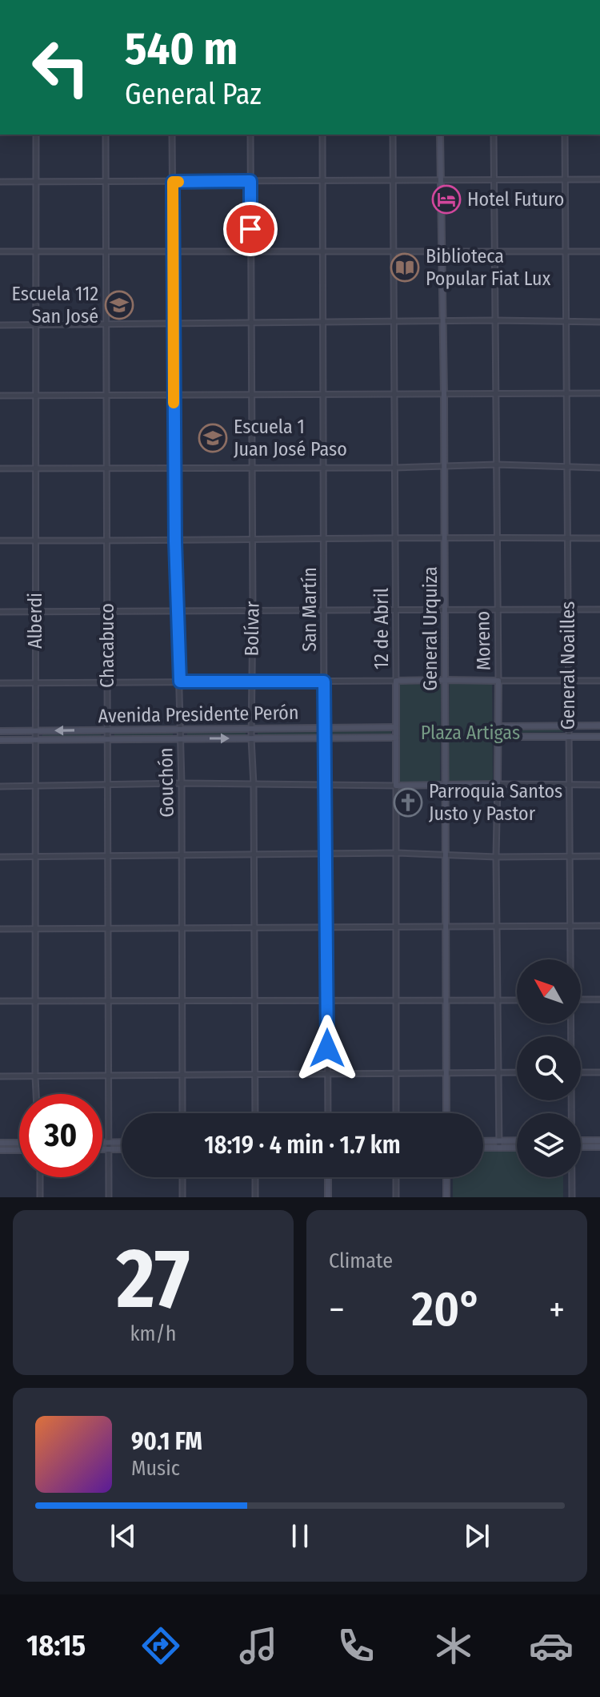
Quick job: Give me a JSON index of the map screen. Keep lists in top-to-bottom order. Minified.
{"streets":{"main road":["12 de Abril","General Urquiza","Moreno","Avenida Presidente Perón"],"street":["San Martín","Alberdi","Bolívar","Chacabuco","General Noailles","Gouchón"]},"crossings":[["San Martín","Avenida Presidente Perón"],["Alberdi","Avenida Presidente Perón"],["Bolívar","Avenida Presidente Perón"],["12 de Abril","Avenida Presidente Perón"],["Chacabuco","Avenida Presidente Perón"],["Avenida Presidente Perón","Gouchón"]],"parks":["Plaza Artigas"],"places":{"hotel":["Hotel Futuro"],"library":["Biblioteca Popular Fiat Lux"],"school or university":["Escuela 112 San José","Escuela 1 Juan José Paso"],"church":["Parroquia Santos Justo y Pastor"]},"north":"top left","page":{"turn":["540 m","General Paz"],"limit":"30","trip":"18:19 · 4 min · 1.7 km","tile":[["27","km/h"],"Climate"],"heat":["−","20°","+"],"song":["90.1 FM","Music"],"tabs":"18:15"}}
